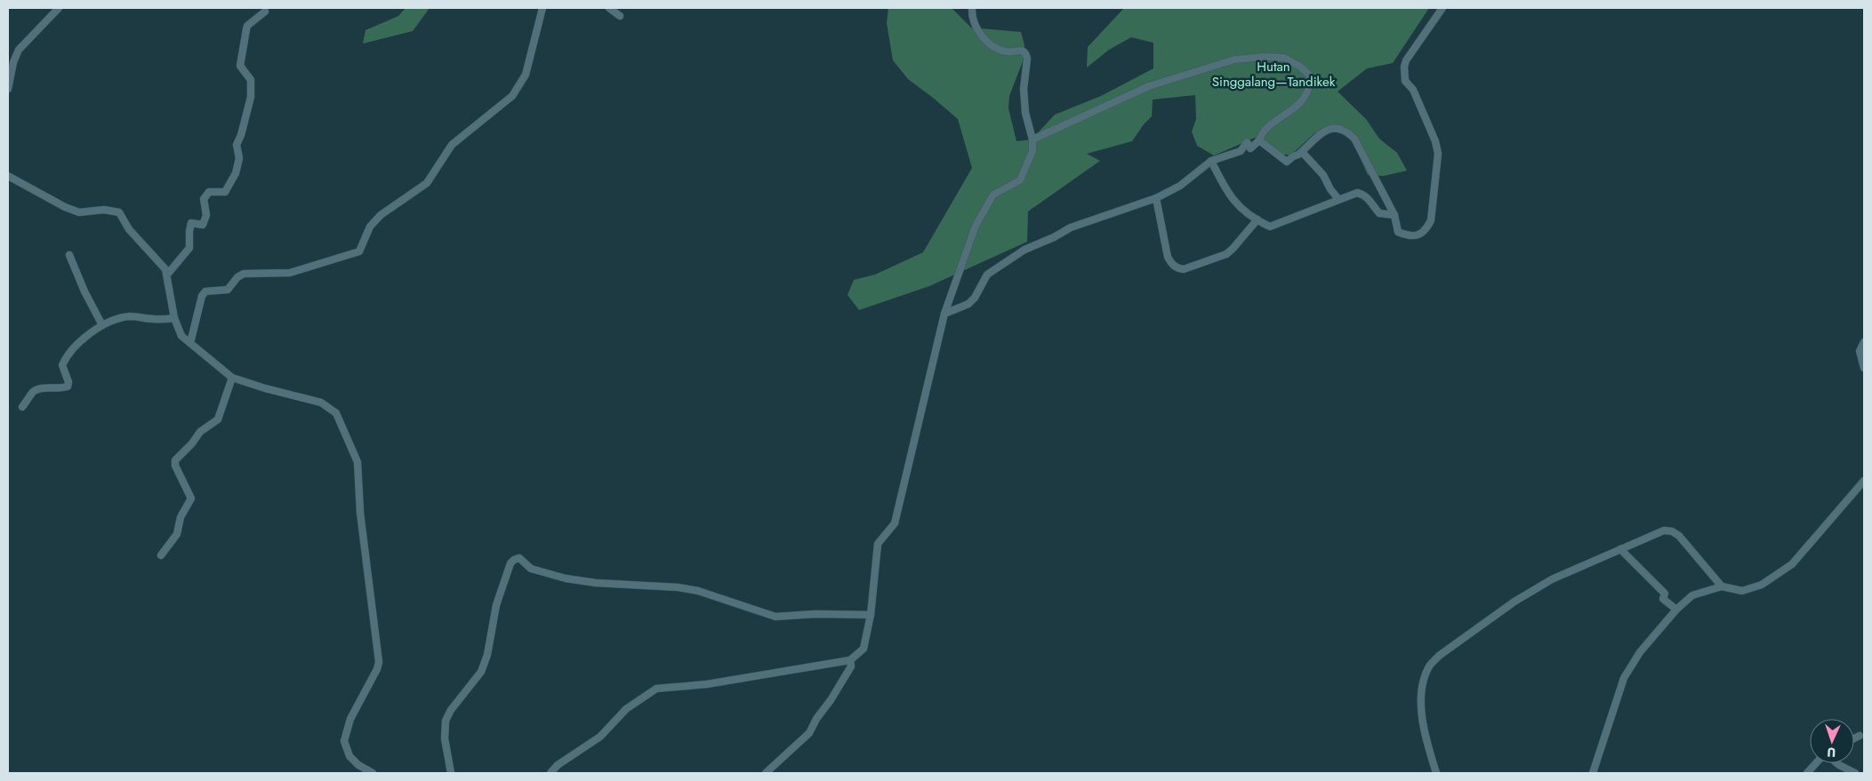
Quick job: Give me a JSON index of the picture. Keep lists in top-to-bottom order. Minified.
{"parks":["Hutan Singgalang—Tandikek"],"north":"bottom"}
